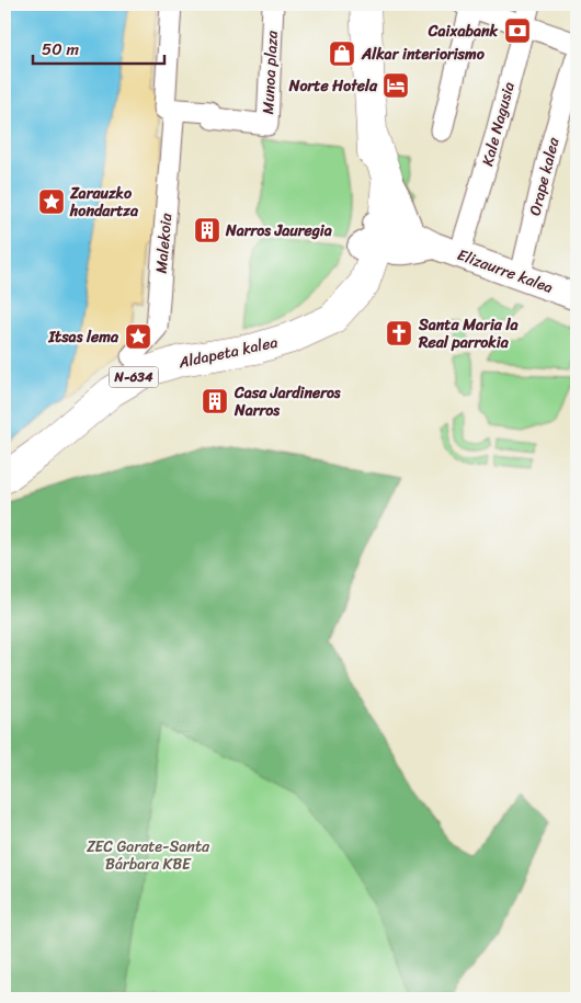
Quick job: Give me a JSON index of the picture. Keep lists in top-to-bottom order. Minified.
{"streets":{"highway":["Aldapeta kalea","N-634"],"main road":["Elizaurre kalea"],"street":["Munoa plaza","Kale Nagusia","Orape kalea","Malekoia"]},"crossings":[["Elizaurre kalea","N-634"],["Aldapeta kalea","N-634"]],"parks":["ZEC Garate-Santa Bárbara KBE"],"places":{"bank":["Caixabank"],"shop":["Alkar interiorismo"],"hotel":["Norte Hotela"],"place":["Zarauzko hondartza","Itsas lema"],"building":["Narros Jauregia","Casa Jardineros Narros"],"church":["Santa Maria la Real parrokia"]},"scale_bar":"50 m"}
